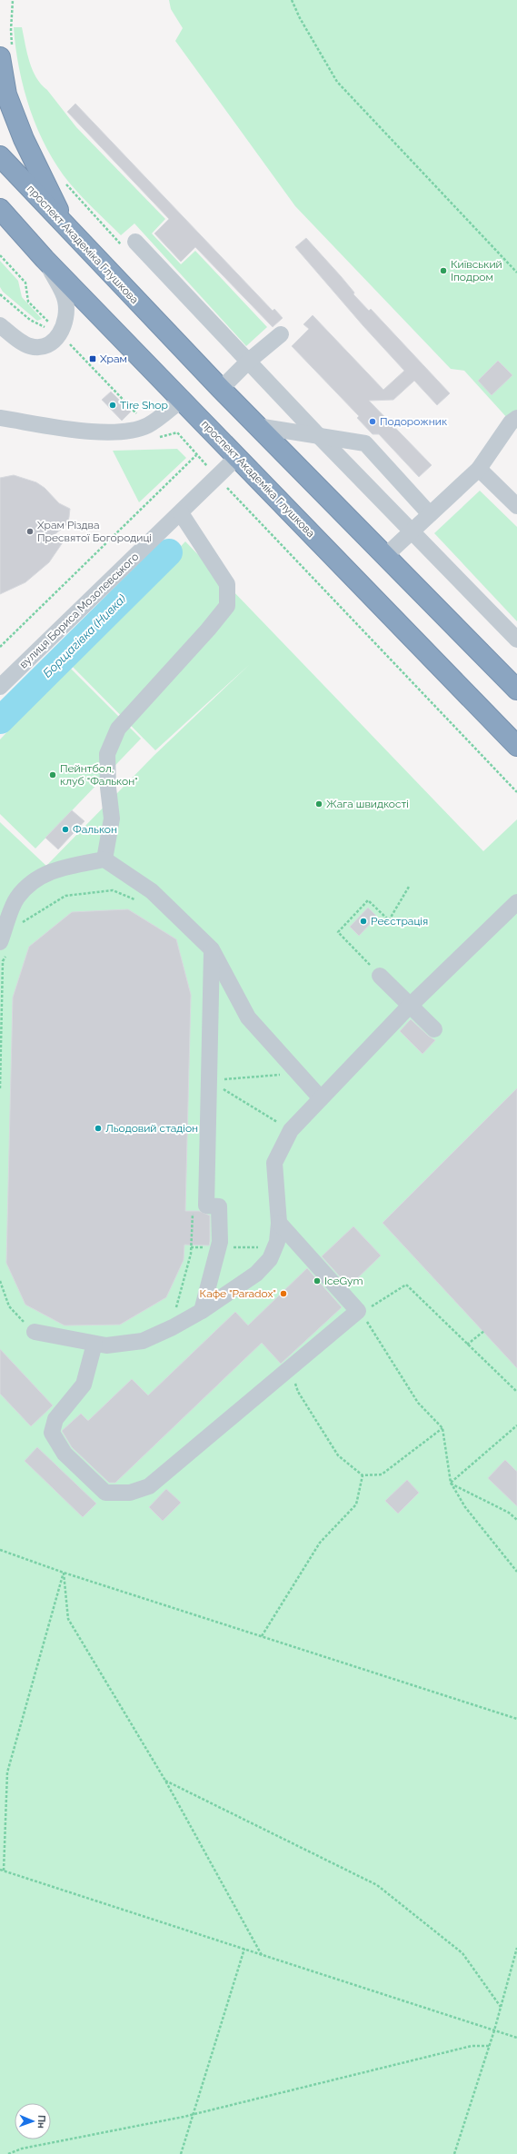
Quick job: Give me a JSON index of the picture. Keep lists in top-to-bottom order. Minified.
{"streets":{"highway":["проспект Академіка Глушкова"],"street":["вулиця Бориса Мозолевського"]},"crossings":[["проспект Академіка Глушкова","вулиця Бориса Мозолевського"]],"water":["Борщагівка (Нивка)"],"places":{"other":["Київський Іподром","Tire Shop","Подорожник","Храм Різдва Пресвятої Богородиці","Пейнтбол, клуб \"Фалькон\"","Жага швидкості","Фалькон","Реєстрація","Льодовий стадіон","IceGym","Кафе \"Paradox\""],"transit":["Храм"]},"north":"right"}
